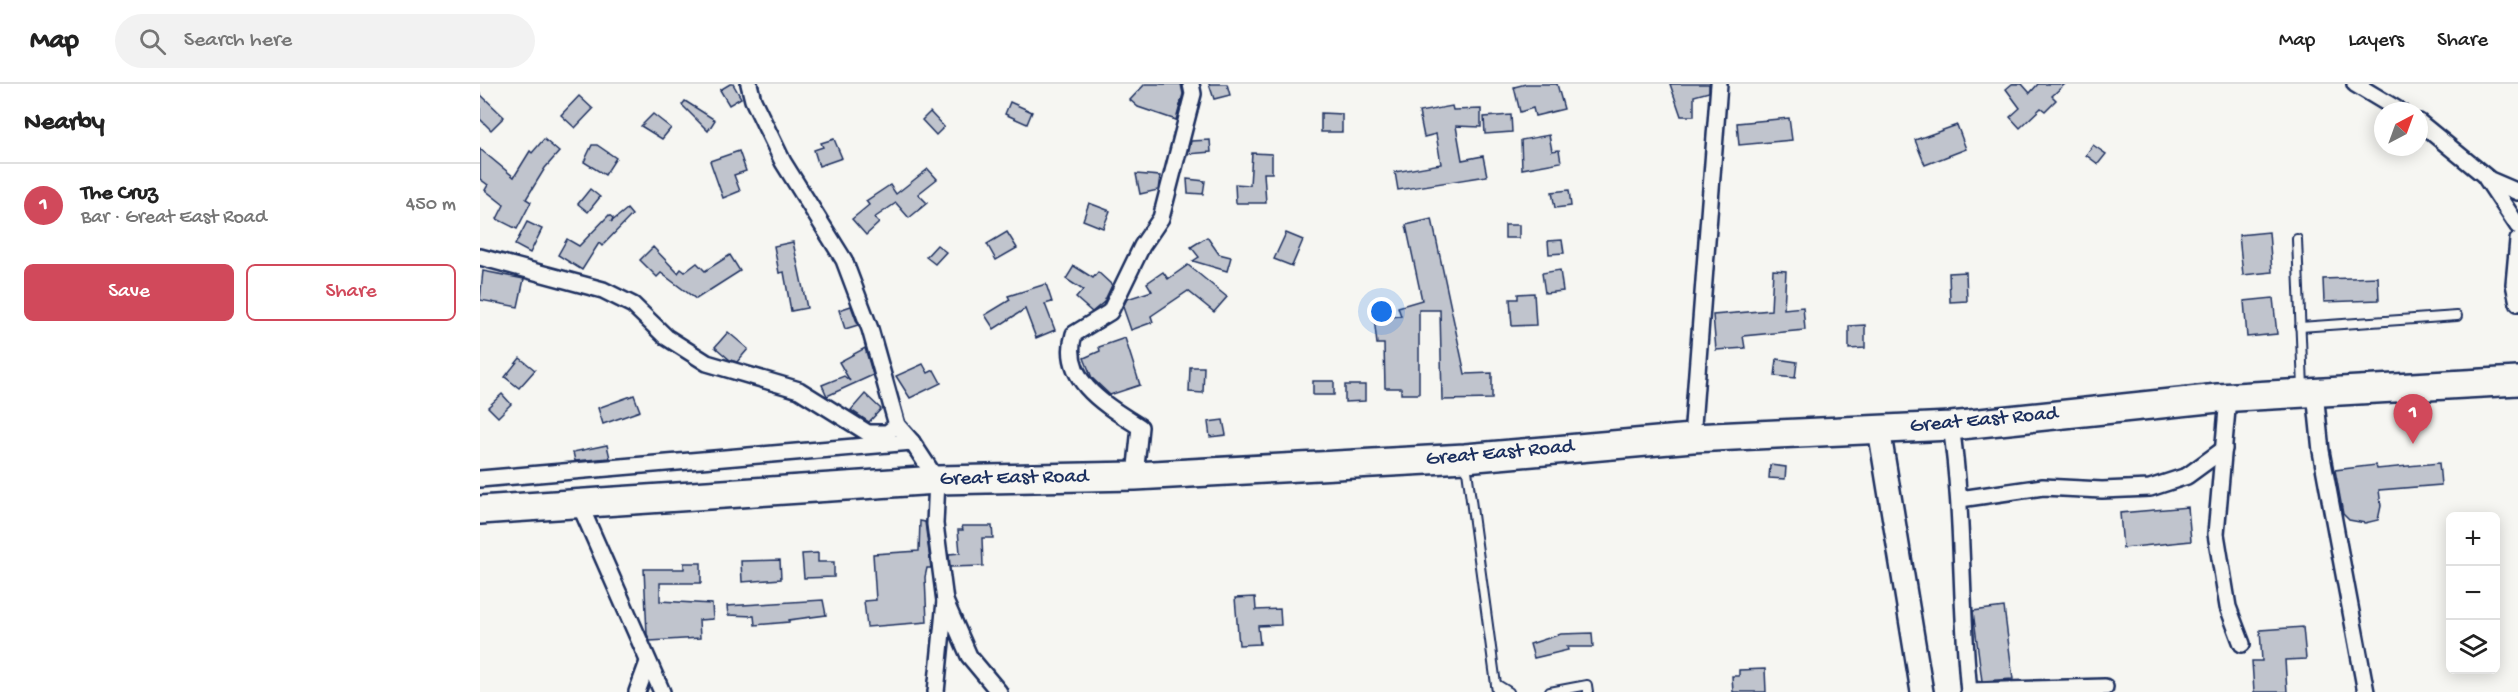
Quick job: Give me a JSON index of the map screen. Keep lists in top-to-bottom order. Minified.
{"streets":{"highway":["Great East Road"]},"north":"top right","page":{"header":"Map","search":"Search here","nav":["Map","Layers","Share"],"heading":"Nearby","list":[{"mark":"1","name":"The Cruz","note":"Bar · Great East Road","value":"450 m"}],"buttons":["Save","Share"],"pins":"1","map_buttons":["+","−"]}}
